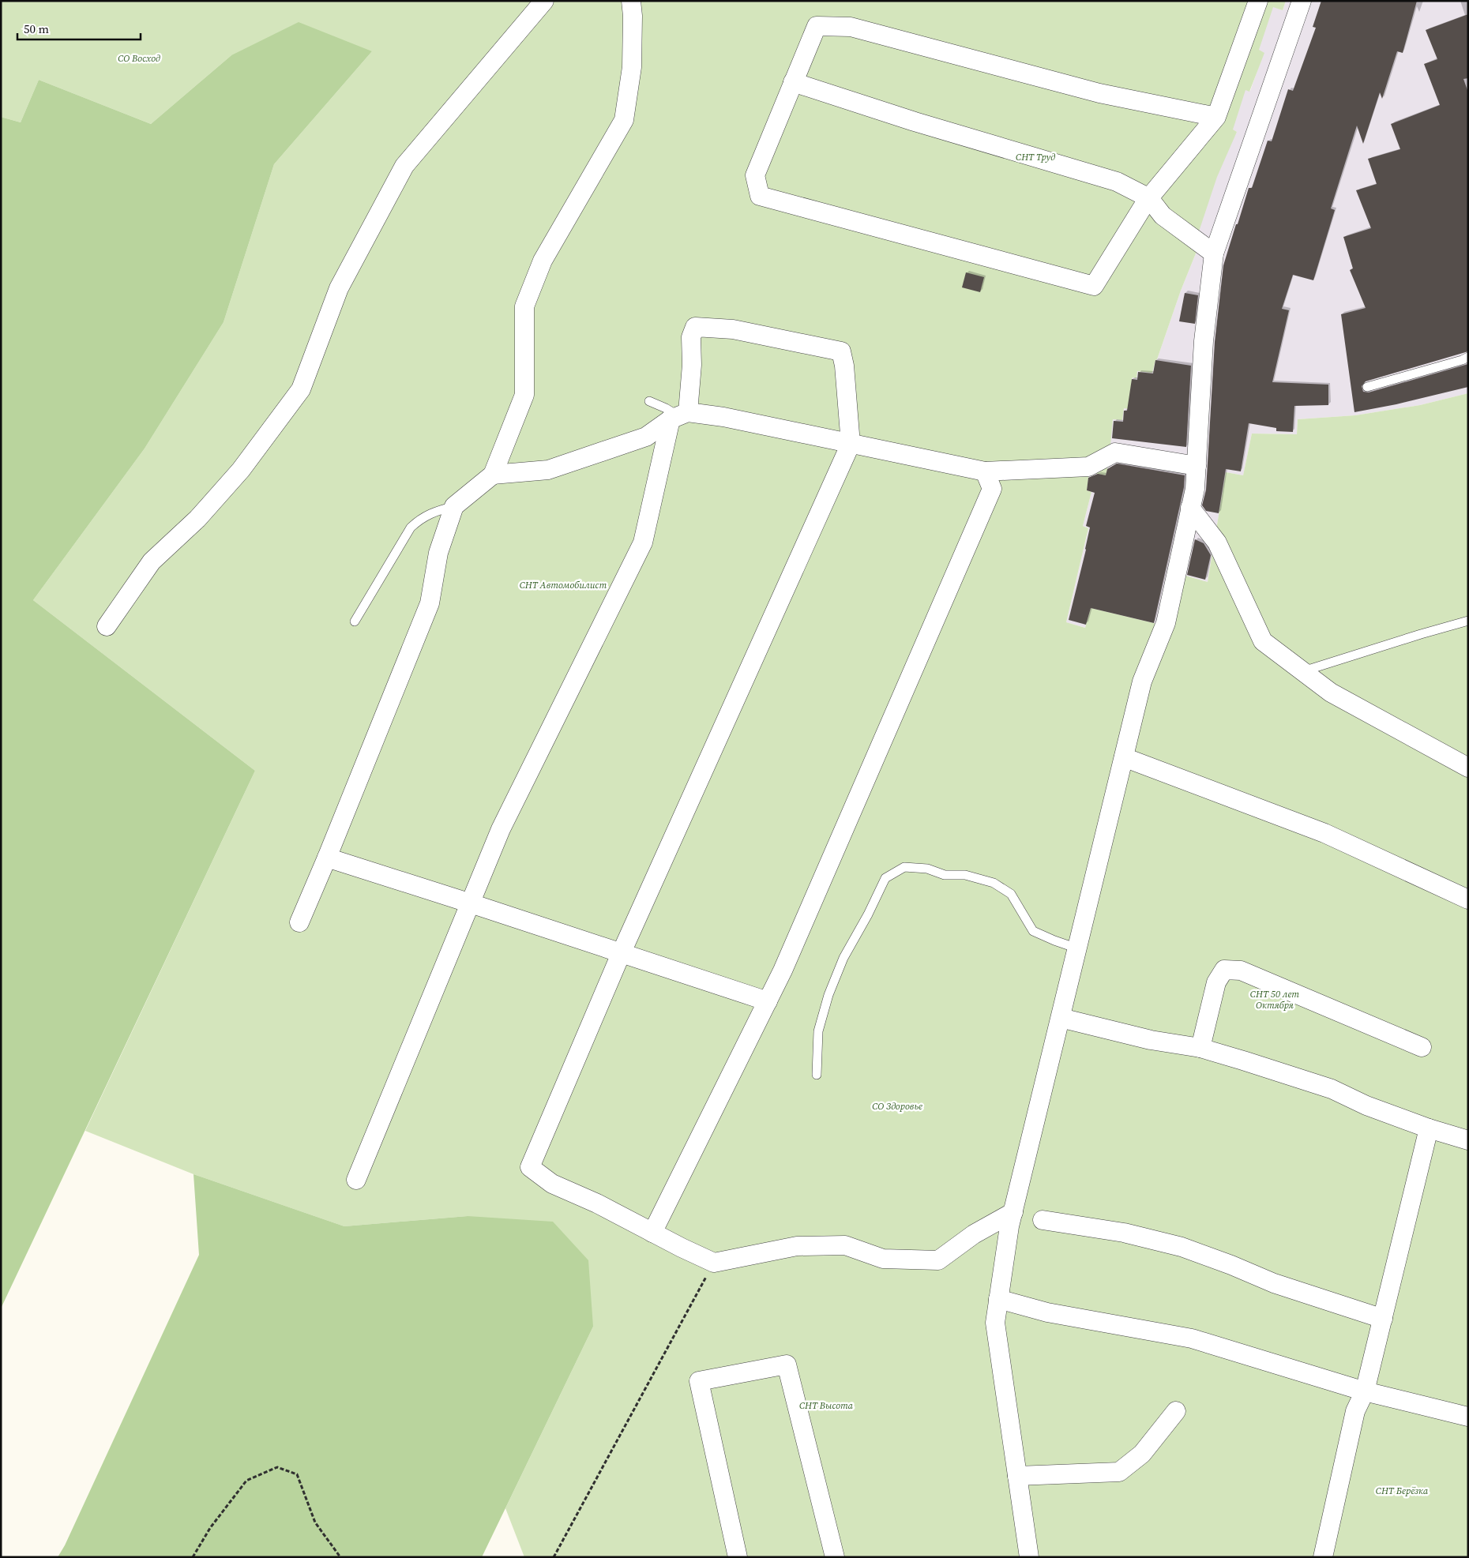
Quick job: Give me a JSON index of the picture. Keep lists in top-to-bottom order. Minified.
{"parks":["СО Восход","СНТ Труд","СНТ Автомобилист","СНТ 50 лет Октября","СО Здоровье","СНТ Высота","СНТ Берёзка"],"scale_bar":"50 m"}
